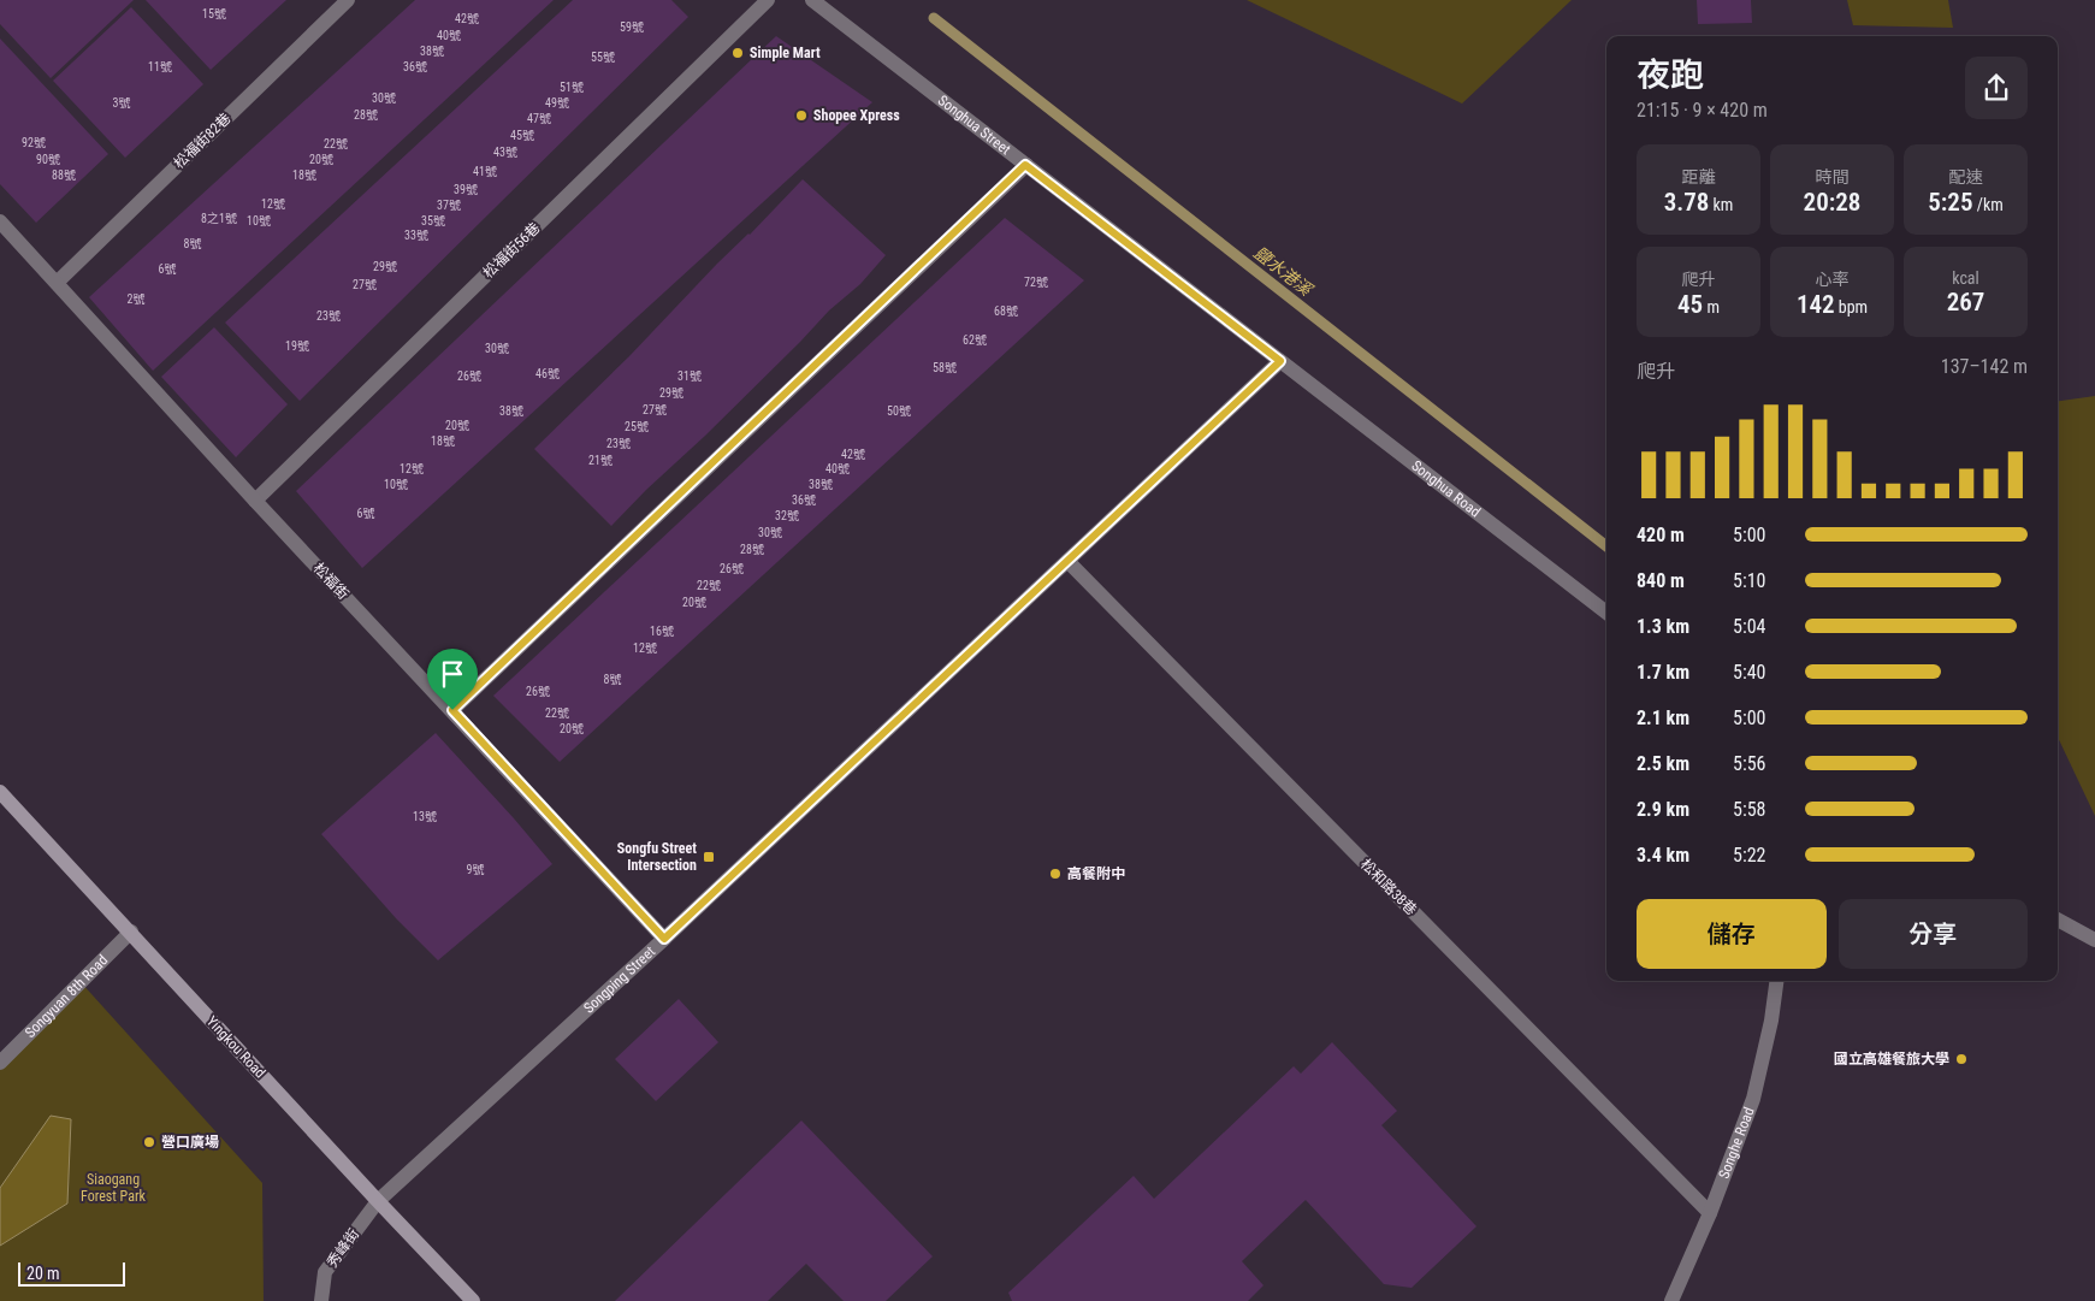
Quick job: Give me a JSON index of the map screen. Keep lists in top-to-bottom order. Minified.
{"streets":{"street":["Songhua Street","松福街82巷","松福街56巷","Songhua Road","松福街","松和路38巷","Songping Street","Songyuan 8th Road","Yingkou Road","Songhe Road","秀峰街"]},"crossings":[["Songhua Street","Songhua Road"],["Songhua Street","Songping Street"],["松福街82巷","松福街"],["松福街56巷","松福街"],["Songhua Road","Songping Street"],["松福街","Songping Street"],["松和路38巷","Songping Street"],["松和路38巷","Songhe Road"],["Songping Street","Yingkou Road"],["Songping Street","秀峰街"],["Songyuan 8th Road","Yingkou Road"],["Yingkou Road","秀峰街"]],"water":["鹽水港溪"],"parks":["Siaogang Forest Park"],"places":{"other":["Simple Mart","Shopee Xpress","高餐附中","國立高雄餐旅大學","營口廣場"],"transit":["Songfu Street Intersection"]},"house_numbers":["15號","42號","59號","40號","38號","55號","11號","36號","51號","30號","3號","49號","28號","47號","45號","92號","22號","43號","90號","20號","41號","88號","18號","39號","12號","37號","8之1號","10號","35號","33號","8號","29號","6號","72號","27號","2號","68號","23號","62號","19號","30號","58號","46號","26號","31號","29號","27號","38號","50號","20號","25號","18號","23號","42號","21號","12號","40號","10號","38號","36號","6號","32號","30號","28號","26號","22號","20號","16號","12號","8號","26號","22號","20號","13號","9號"],"scale_bar":"20 m","page":{"heading":["夜跑","21:15 · 9 × 420 m"],"stats":[["距離","3.78 km"],["時間","20:28"],["配速","5:25 /km"],["爬升","45 m"],["心率","142 bpm"],["kcal","267"]],"chart":["爬升","137–142 m"],"list":[{"name":"420 m","note":"5:00"},{"name":"840 m","note":"5:10"},{"name":"1.3 km","note":"5:04"},{"name":"1.7 km","note":"5:40"},{"name":"2.1 km","note":"5:00"},{"name":"2.5 km","note":"5:56"},{"name":"2.9 km","note":"5:58"},{"name":"3.4 km","note":"5:22"}],"buttons":["儲存","分享"],"scale":"20 m"}}
